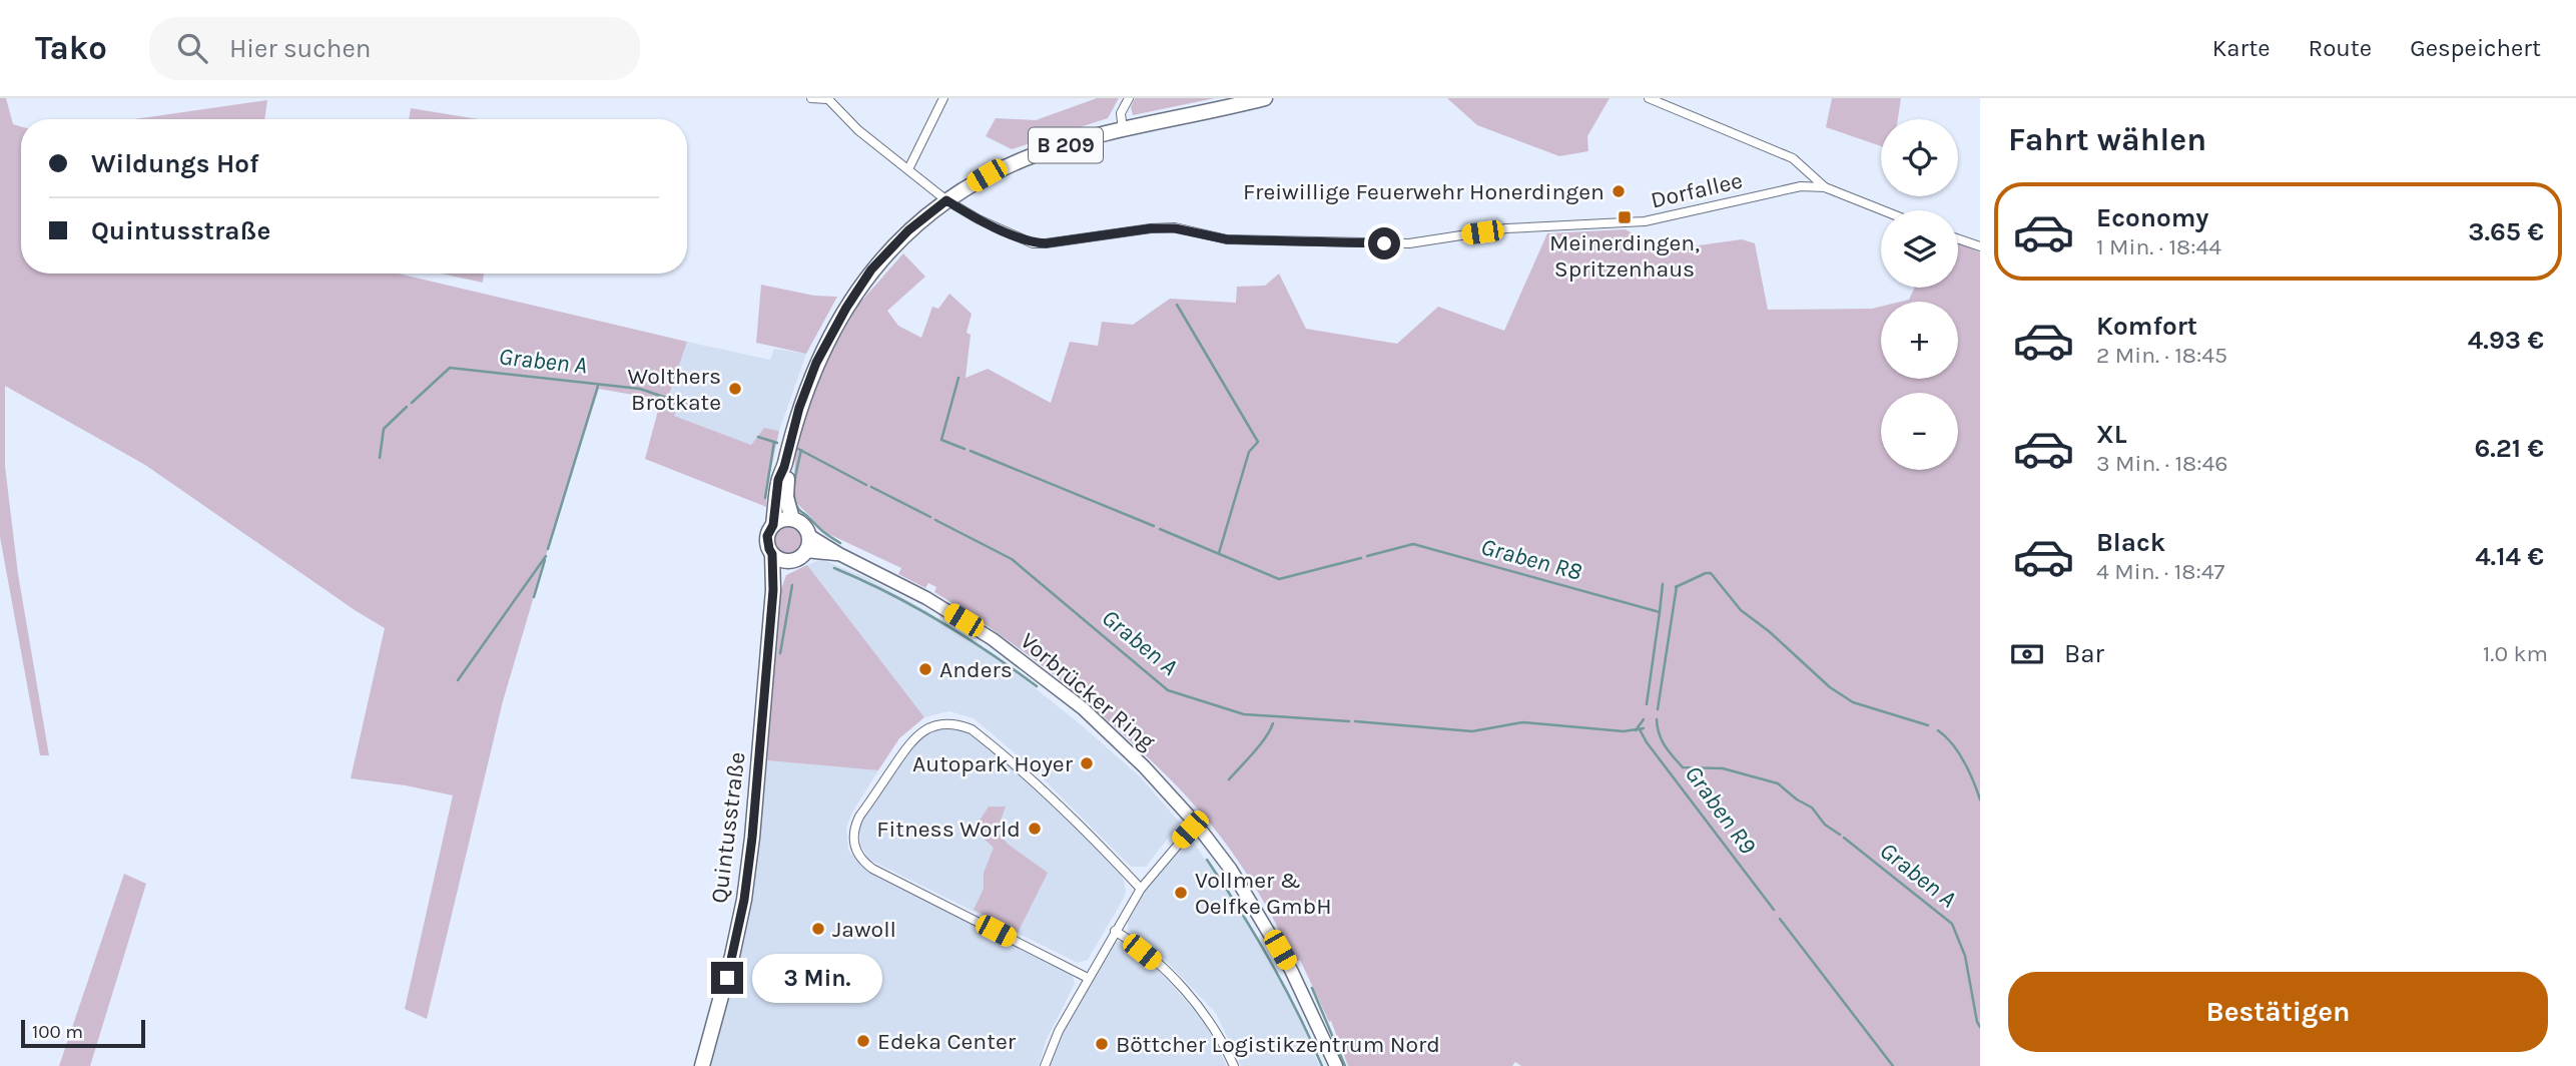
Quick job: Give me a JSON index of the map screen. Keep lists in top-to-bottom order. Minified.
{"streets":{"main road":["B 209","Vorbrücker Ring","Quintusstraße"],"street":["Dorfallee"]},"crossings":[["B 209","Dorfallee"],["B 209","Vorbrücker Ring"],["B 209","Quintusstraße"],["Vorbrücker Ring","Quintusstraße"]],"water":["Graben A","Graben R8","Graben R9"],"places":{"other":["Freiwillige Feuerwehr Honerdingen","Wolthers Brotkate","Anders","Autopark Hoyer","Fitness World","Vollmer & Oelfke GmbH","Jawoll","Edeka Center","Böttcher Logistikzentrum Nord"],"transit":["Meinerdingen, Spritzenhaus"]},"scale_bar":"100 m","page":{"header":"Tako","search":"Hier suchen","nav":["Karte","Route","Gespeichert"],"heading":"Fahrt wählen","map_buttons":["+","−"],"banner":["Wildungs Hof","Quintusstraße"],"list":[{"name":"Economy","note":"1 Min. · 18:44","value":"3.65 €"},{"name":"Komfort","note":"2 Min. · 18:45","value":"4.93 €"},{"name":"XL","note":"3 Min. · 18:46","value":"6.21 €"},{"name":"Black","note":"4 Min. · 18:47","value":"4.14 €"}],"pay":["Bar","1.0 km"],"bubble":"3 Min.","buttons":"Bestätigen","scale":"100 m"}}
